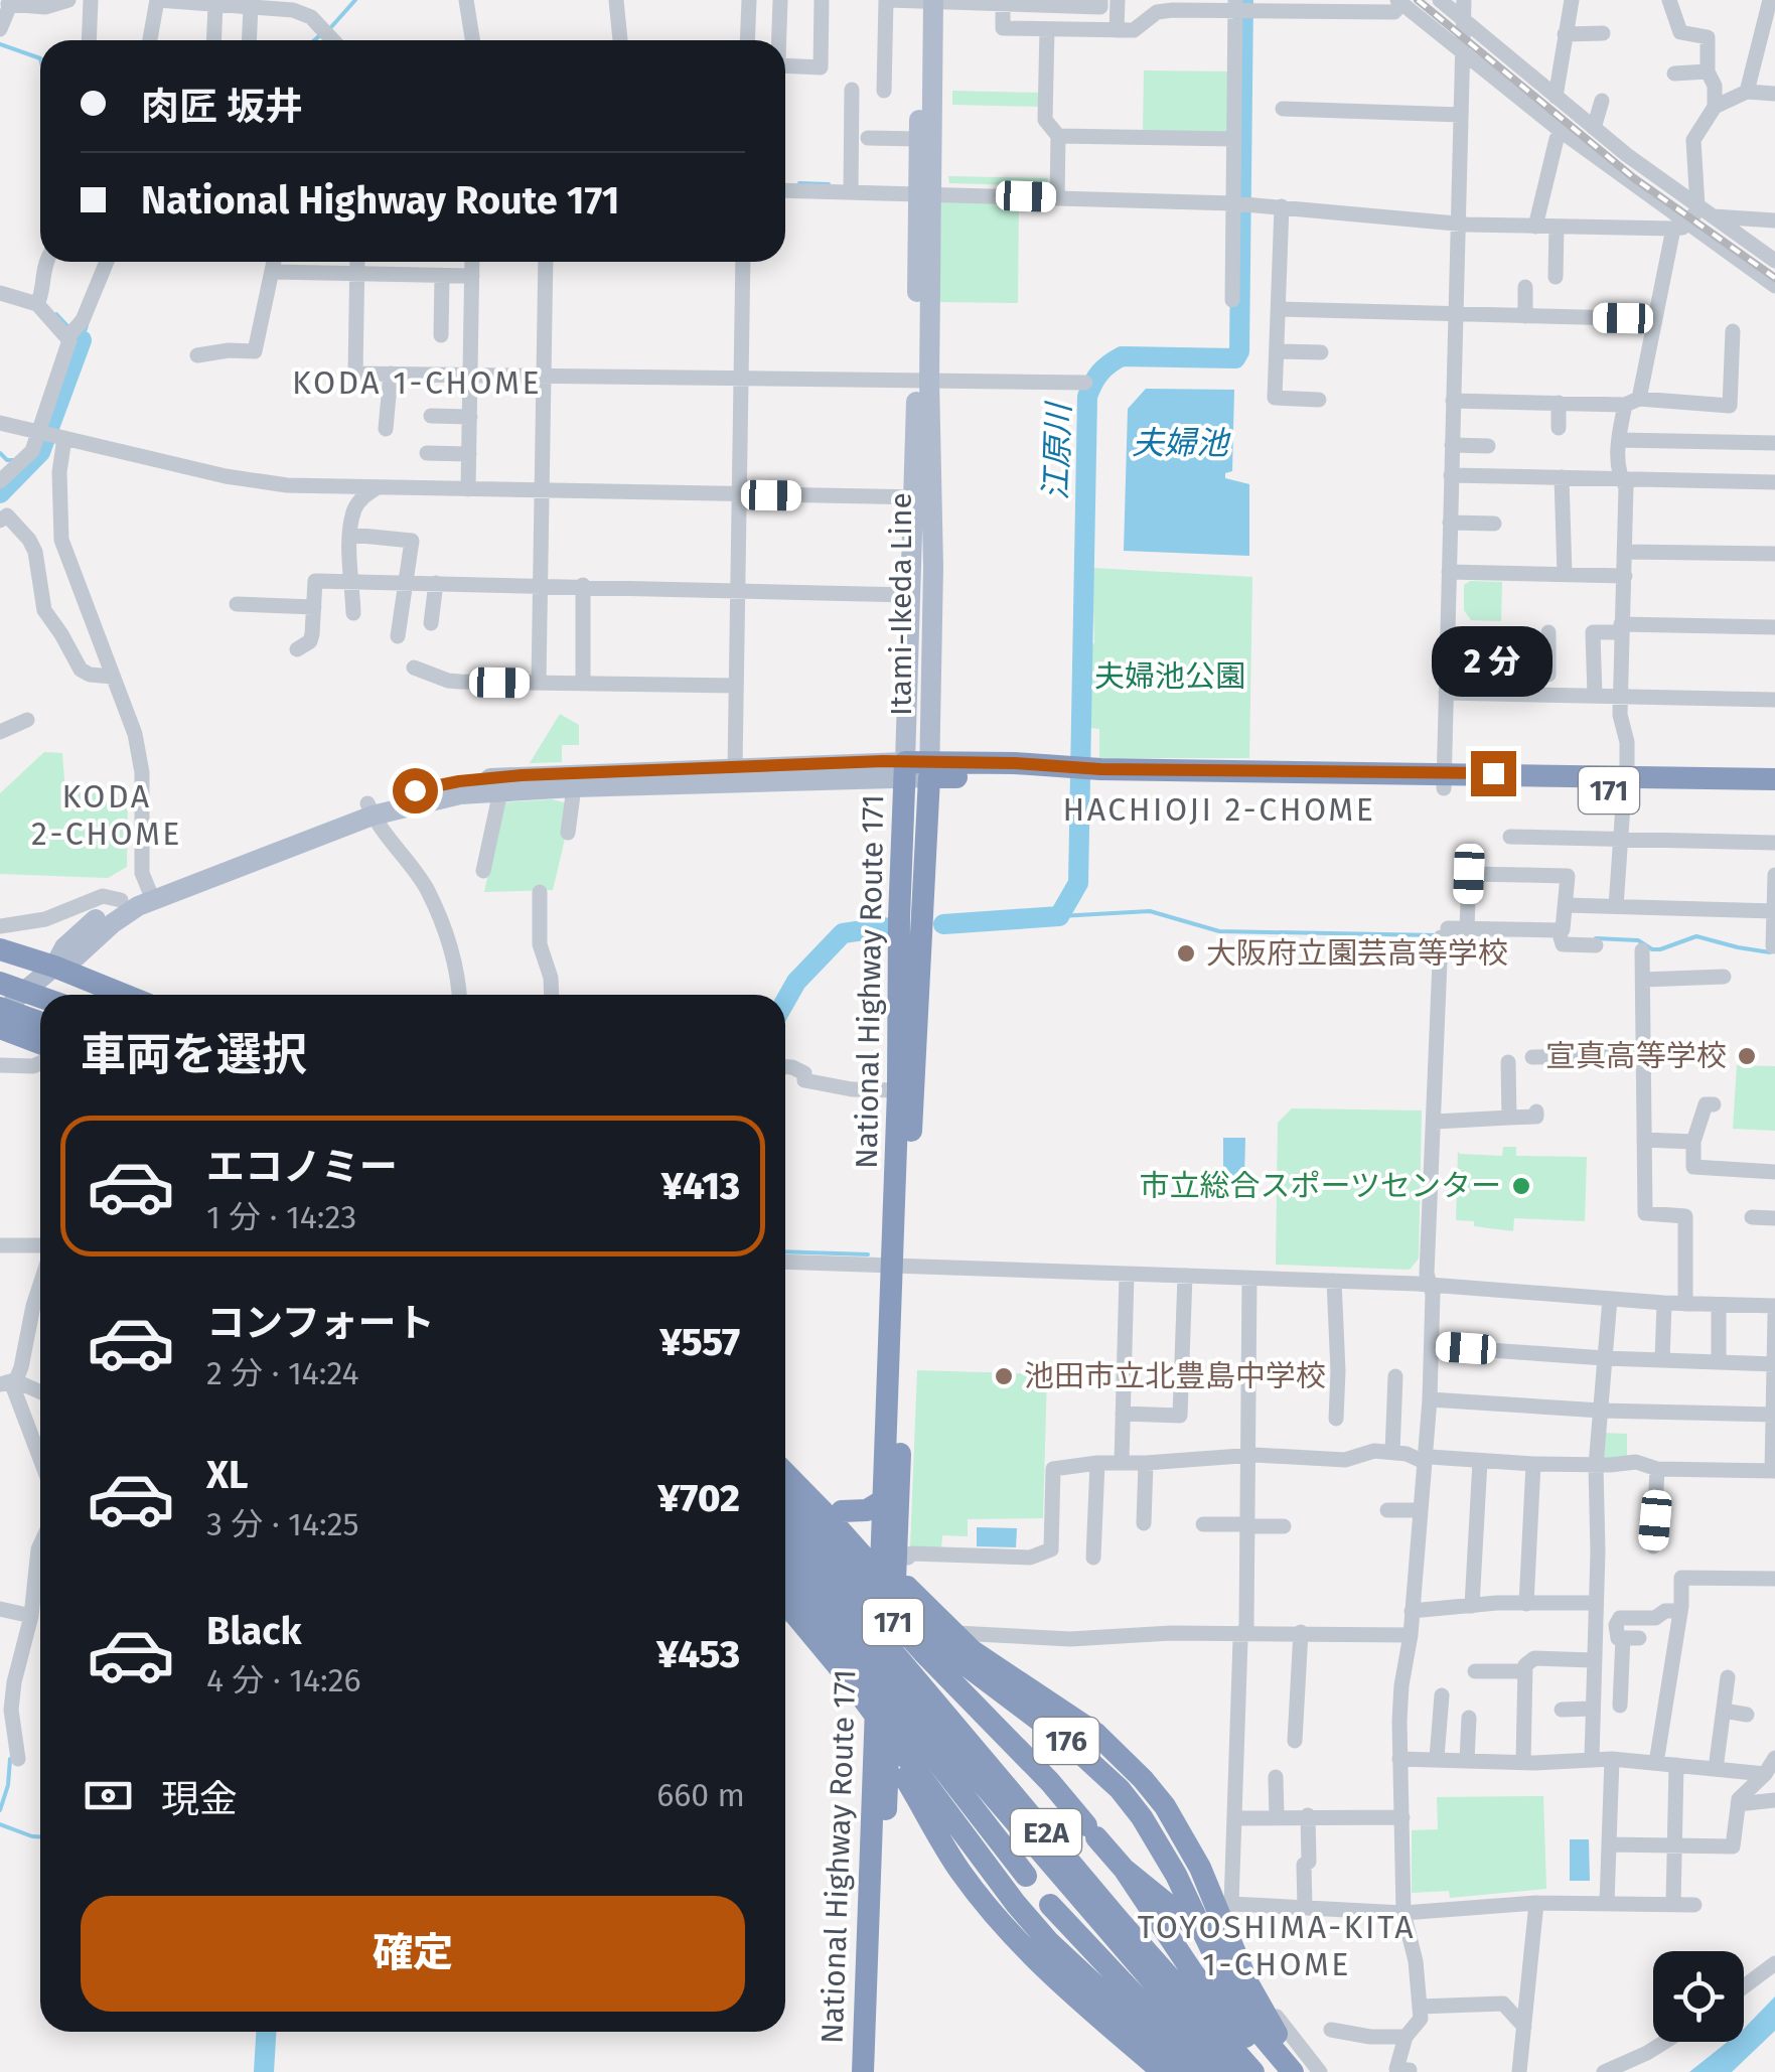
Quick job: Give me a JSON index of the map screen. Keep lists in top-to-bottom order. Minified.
{"streets":{"highway":["171","National Highway Route 171","176","E2A"],"main road":["Itami-Ikeda Line"]},"crossings":[["Itami-Ikeda Line","National Highway Route 171"],["176","E2A"]],"districts":["KODA 1-CHOME","KODA 2-CHOME","HACHIOJI 2-CHOME","TOYOSHIMA-KITA 1-CHOME"],"water":["夫婦池","江原川"],"parks":["夫婦池公園"],"places":["大阪府立園芸高等学校","宣真高等学校","市立総合スポーツセンター","池田市立北豊島中学校"],"page":{"banner":["肉匠 坂井","National Highway Route 171"],"bubble":"2 分","heading":"車両を選択","list":[{"name":"エコノミー","note":"1 分 · 14:23","value":"¥413"},{"name":"コンフォート","note":"2 分 · 14:24","value":"¥557"},{"name":"XL","note":"3 分 · 14:25","value":"¥702"},{"name":"Black","note":"4 分 · 14:26","value":"¥453"}],"pay":["現金","660 m"],"buttons":"確定"}}
